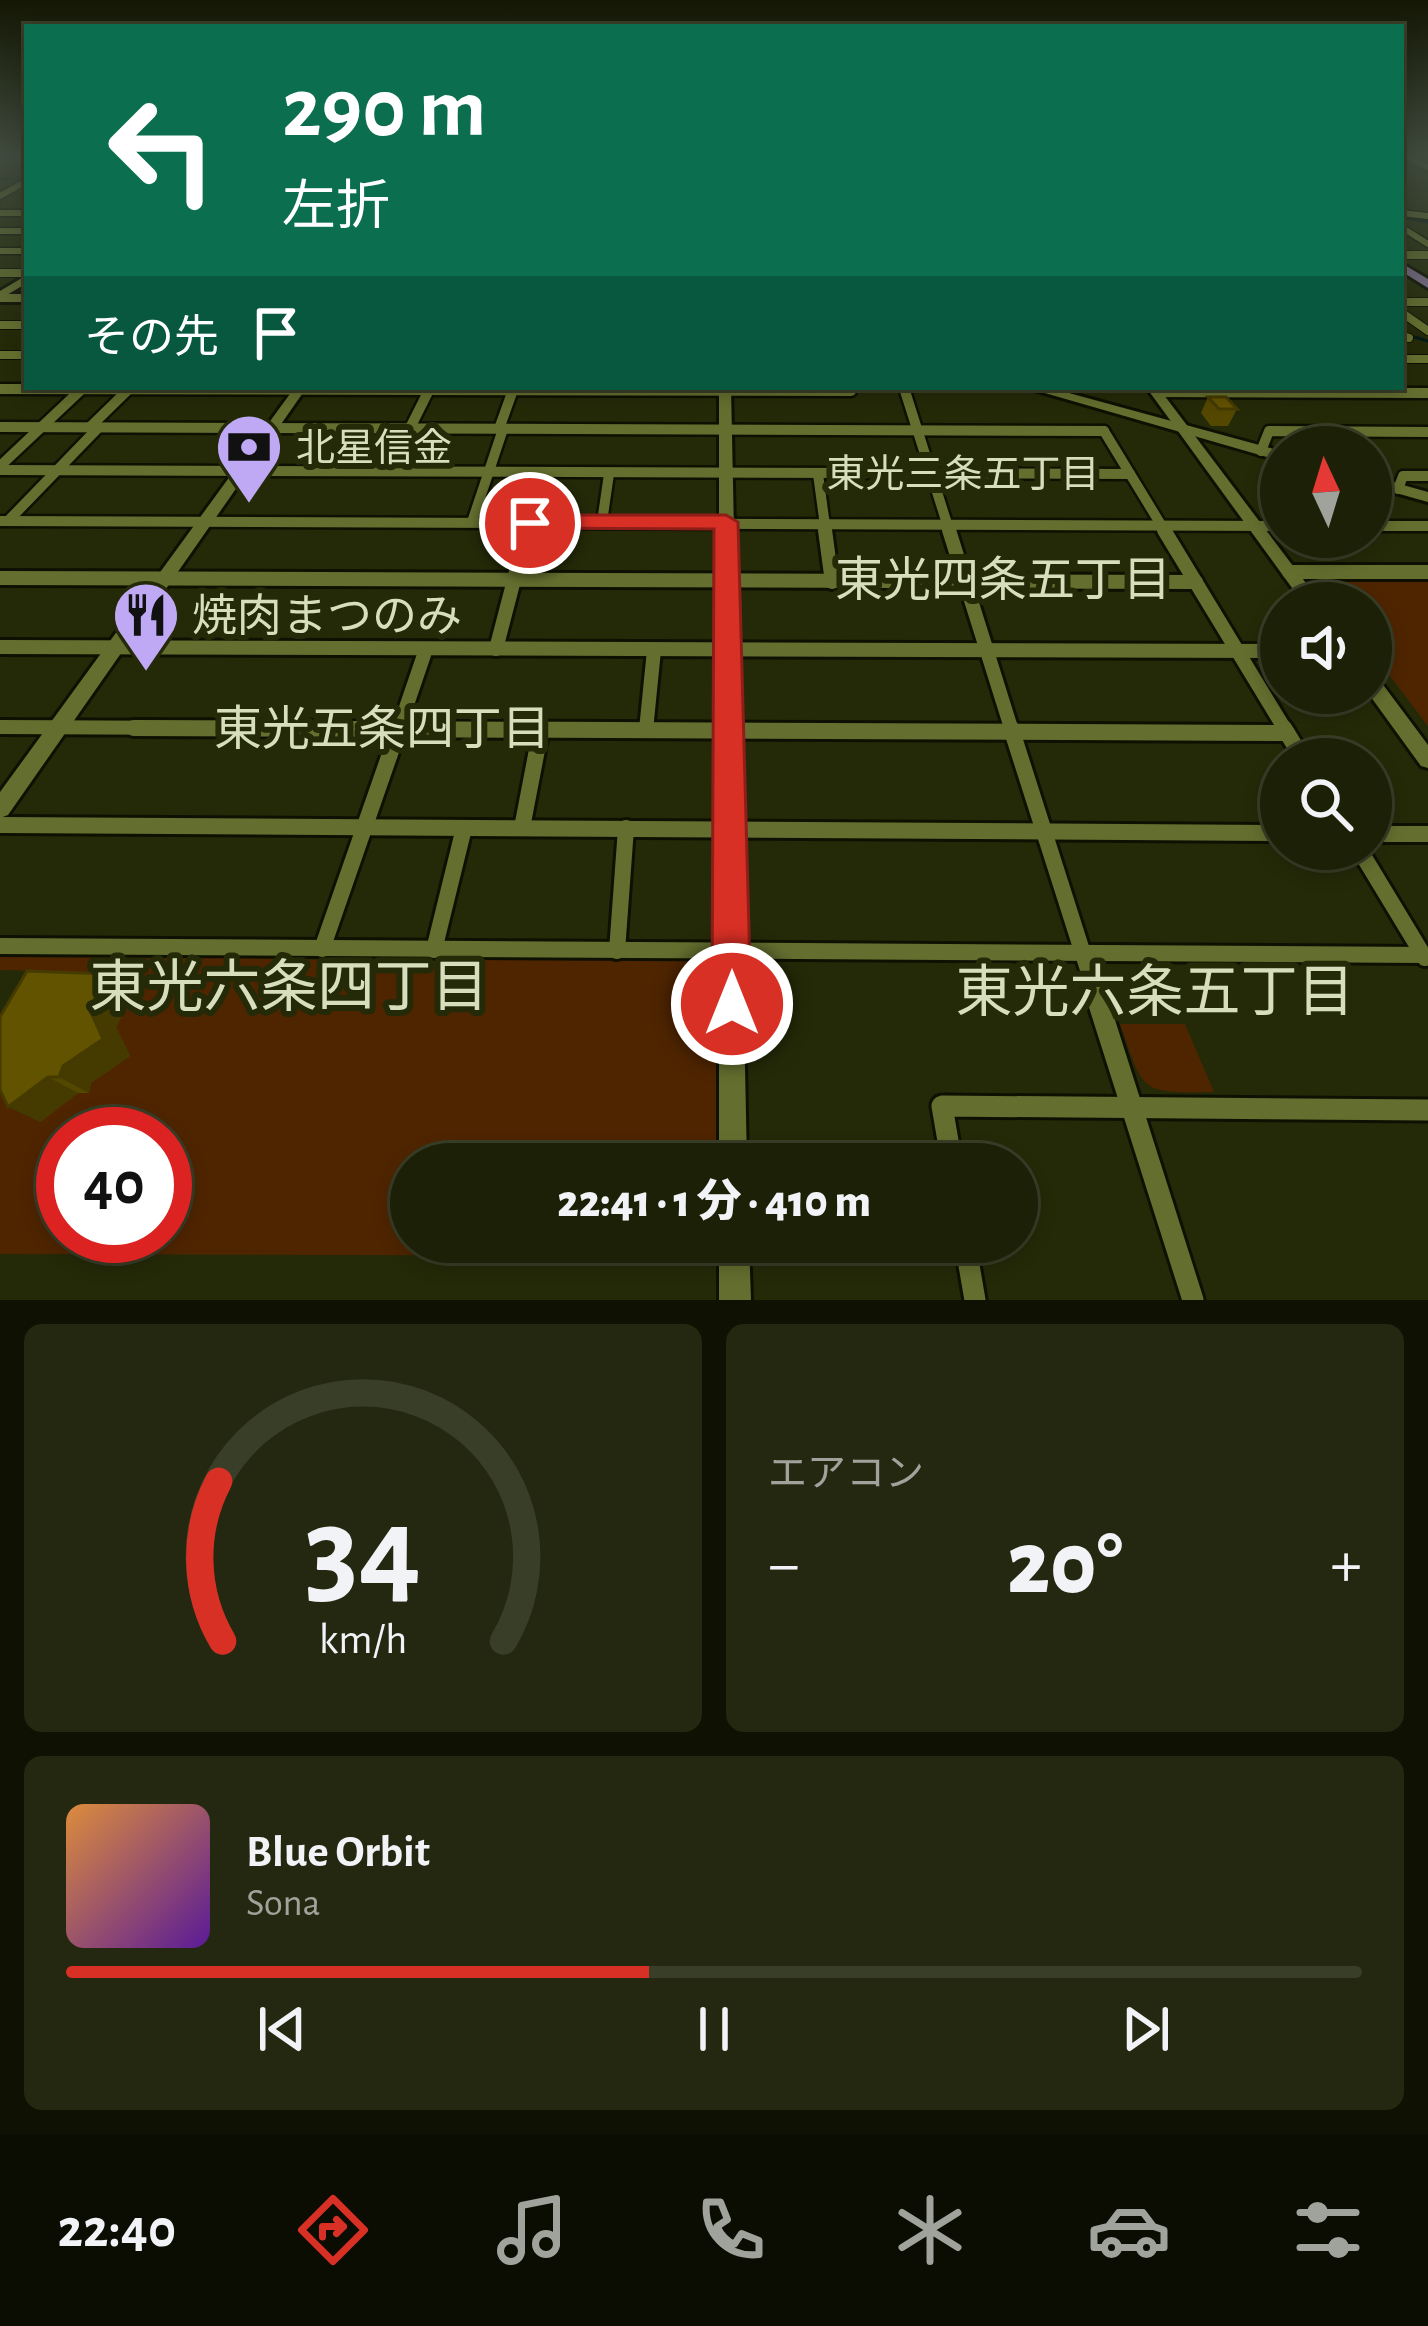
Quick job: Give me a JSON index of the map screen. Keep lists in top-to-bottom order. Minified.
{"districts":["東光三条五丁目","東光四条五丁目","東光五条四丁目","東光六条四丁目","東光六条五丁目"],"places":{"bank":["北星信金"],"restaurant":["焼肉まつのみ"]},"north":"top","page":{"turn":["290 m","左折"],"then":"その先","limit":"40","trip":"22:41 · 1 分 · 410 m","tile":"エアコン","heat":["−","20°","+"],"song":["Blue Orbit","Sona"],"tabs":"22:40","gauge":["34","km/h"]}}
